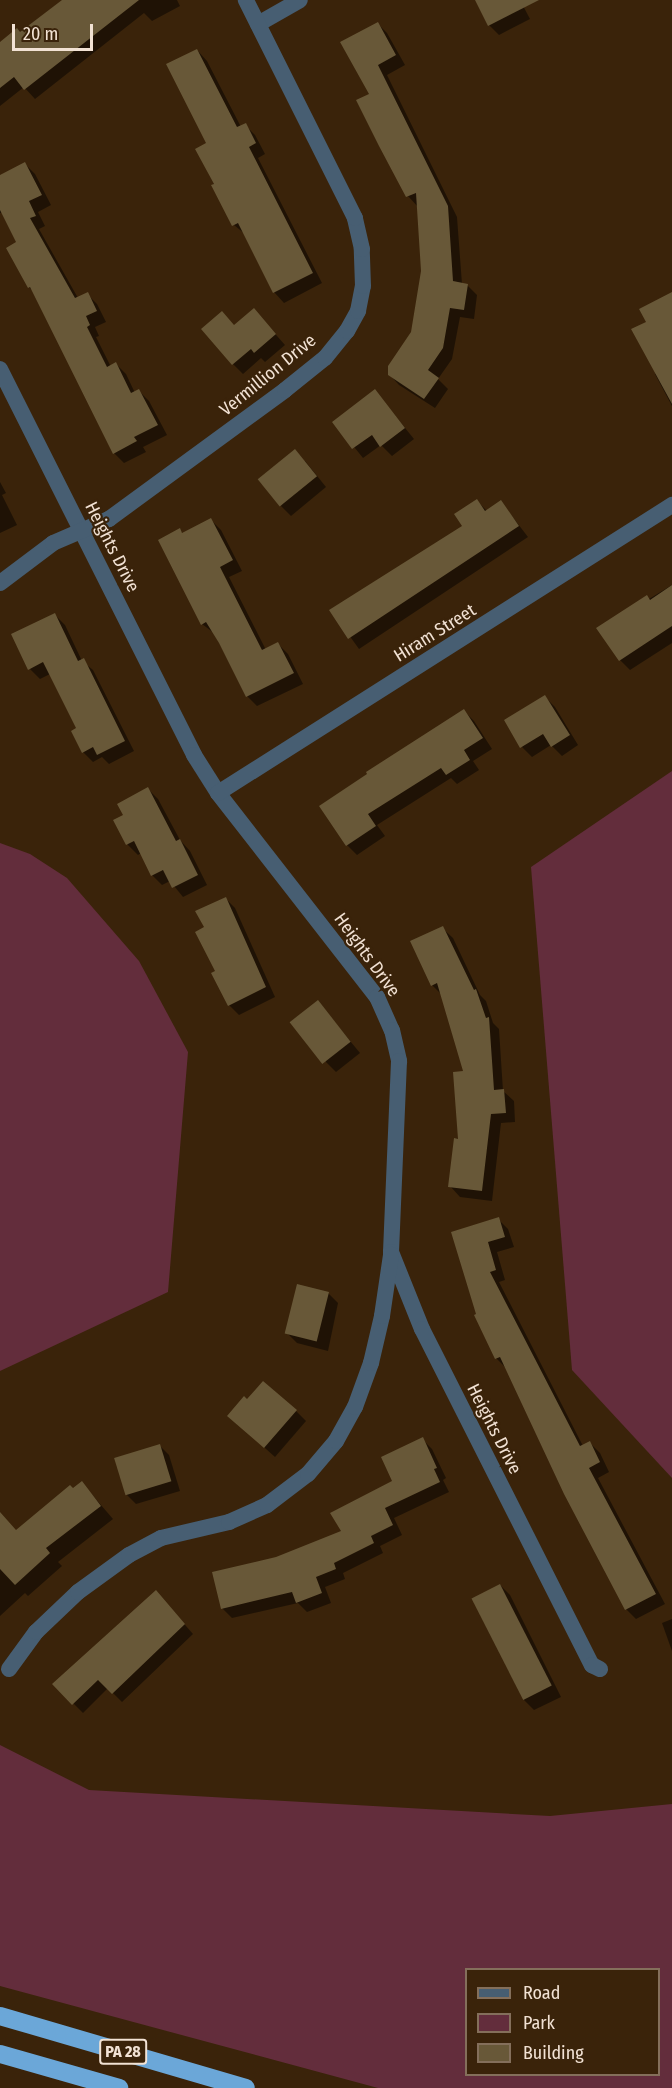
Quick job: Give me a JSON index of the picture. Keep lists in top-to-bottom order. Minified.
{"streets":{"highway":["PA 28"],"street":["Vermillion Drive","Heights Drive","Hiram Street"]},"crossings":[["Vermillion Drive","Heights Drive"],["Heights Drive","Hiram Street"]],"legend":["Road","Park","Building"],"scale_bar":"20 m"}
